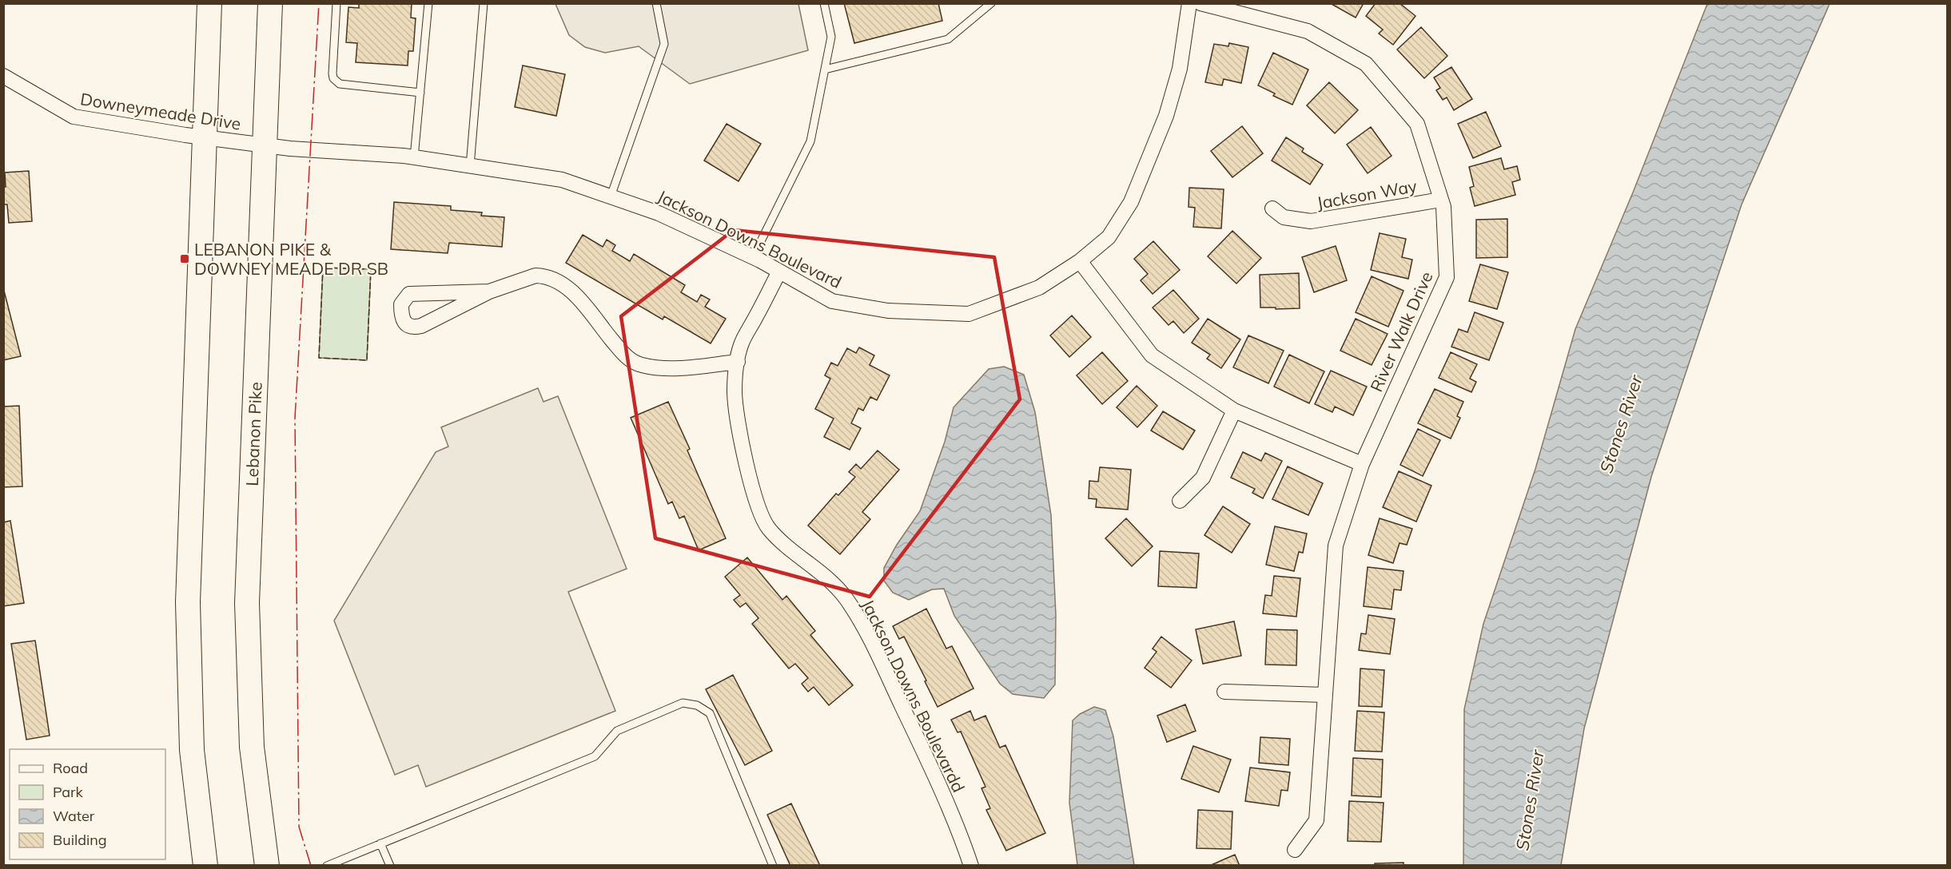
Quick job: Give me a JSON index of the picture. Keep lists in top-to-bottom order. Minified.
{"streets":{"main road":["Lebanon Pike"],"street":["Downeymeade Drive","Jackson Way","Jackson Downs Boulevard","River Walk Drive","Jackson Downs Boulevardd"]},"crossings":[["Downeymeade Drive","Jackson Downs Boulevard"],["Downeymeade Drive","Lebanon Pike"],["Jackson Way","River Walk Drive"],["Jackson Downs Boulevard","Lebanon Pike"],["Jackson Downs Boulevard","Jackson Downs Boulevardd"]],"water":["Stones River"],"places":{"transit":["LEBANON PIKE & DOWNEY MEADE DR SB"]},"legend":["Road","Park","Water","Building"]}
